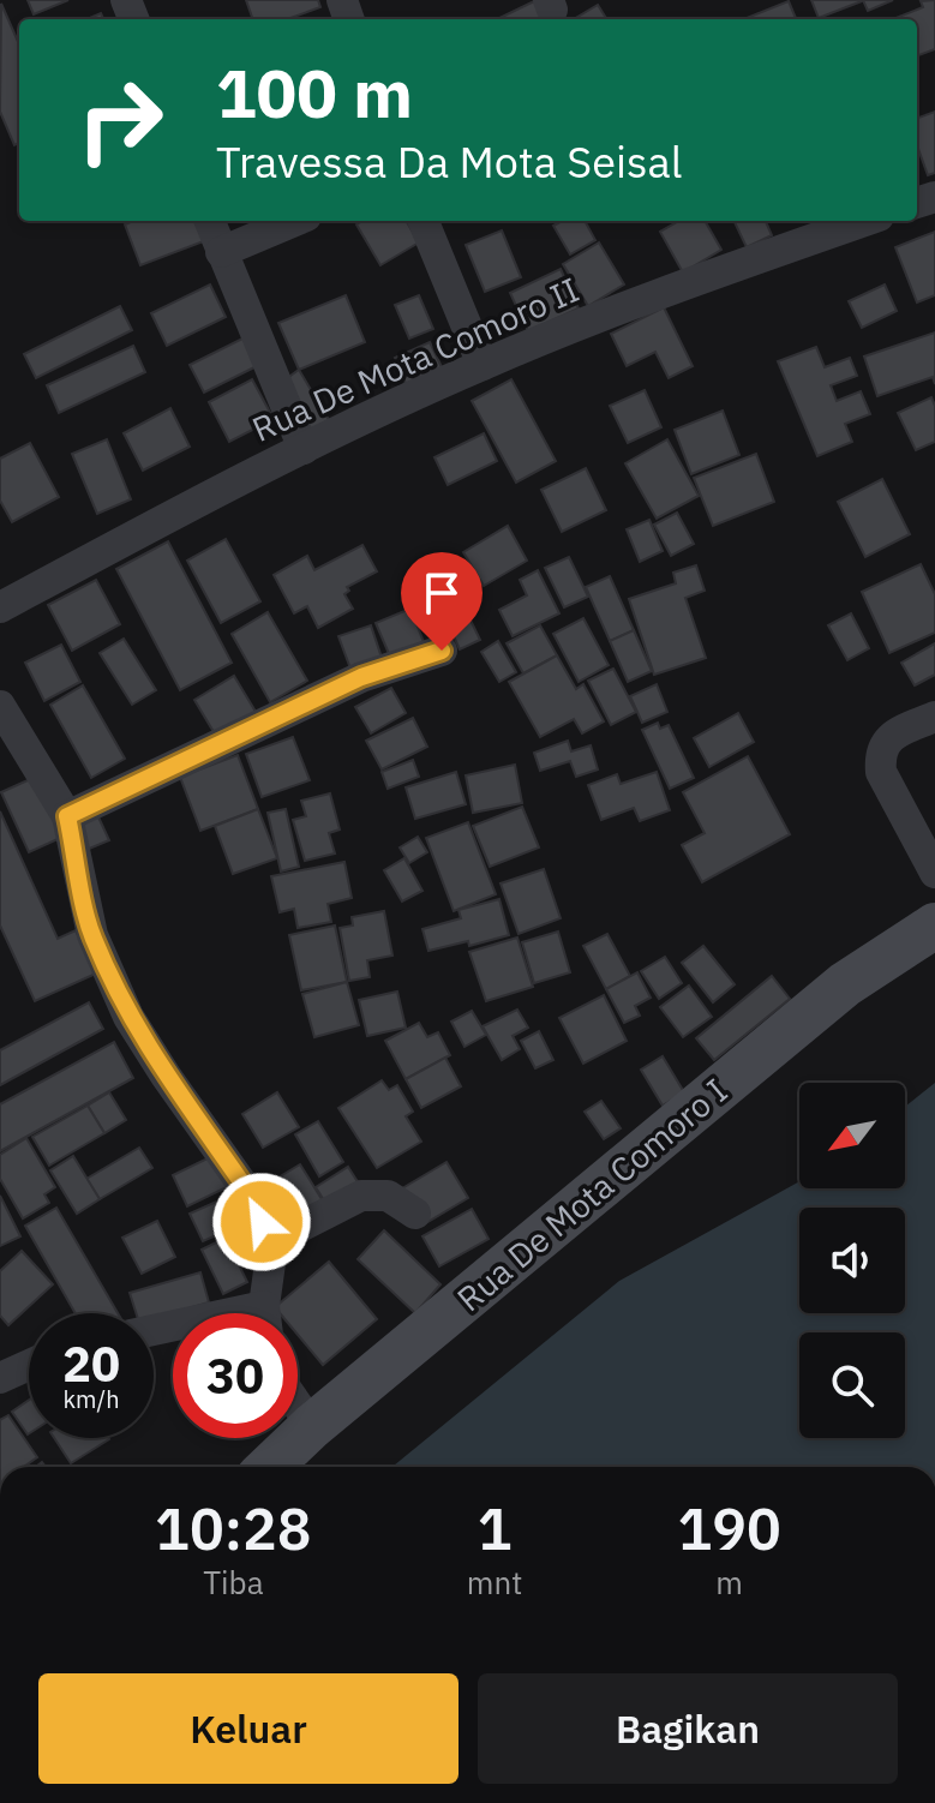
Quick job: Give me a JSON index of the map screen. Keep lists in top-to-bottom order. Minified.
{"streets":{"street":["Rua De Mota Comoro II","Rua De Mota Comoro I"]},"north":"bottom left","page":{"turn":["100 m","Travessa Da Mota Seisal"],"speed":"20 km/h","limit":"30","eta":["10:28","Tiba","1","mnt","190","m"],"buttons":["Keluar","Bagikan"]}}
